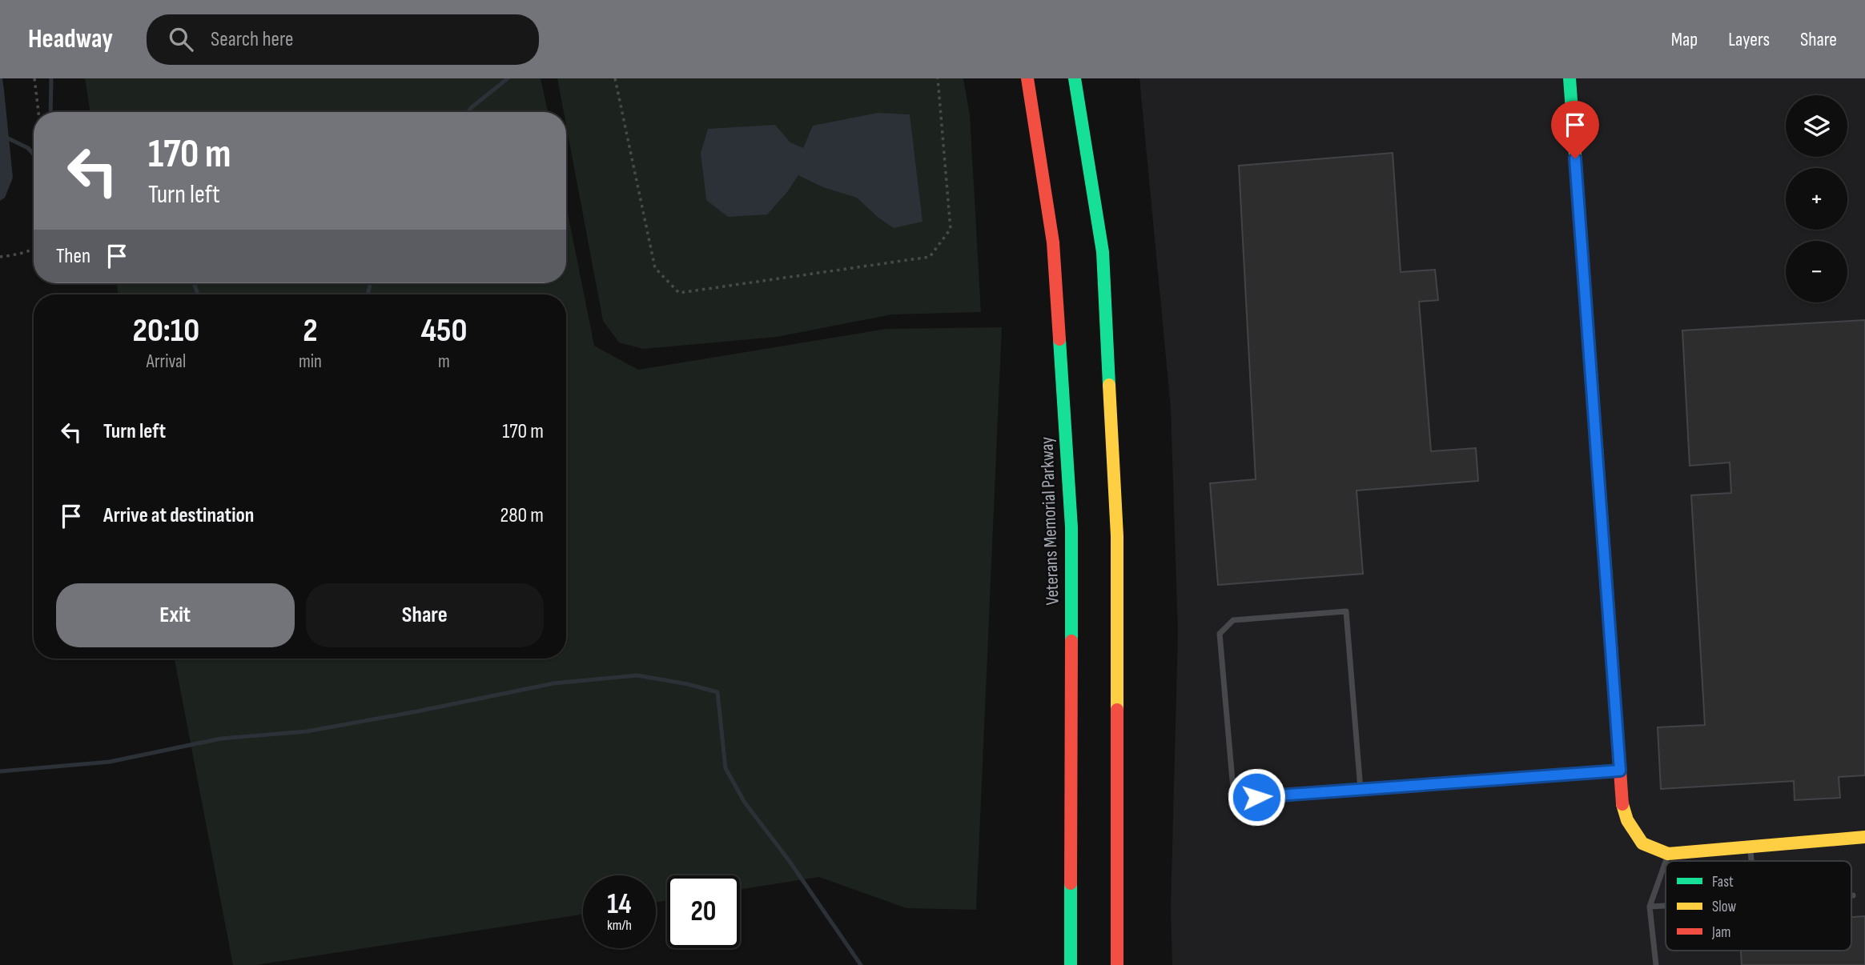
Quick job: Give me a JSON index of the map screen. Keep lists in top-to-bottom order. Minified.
{"streets":{"main road":["Veterans Memorial Parkway"]},"legend":["Fast","Slow","Jam"],"page":{"header":"Headway","search":"Search here","nav":["Map","Layers","Share"],"map_buttons":["+","−"],"turn":["170 m","Turn left"],"then":"Then","eta":["20:10","Arrival","2","min","450","m"],"list":[{"name":"Turn left","value":"170 m"},{"name":"Arrive at destination","value":"280 m"}],"buttons":["Exit","Share"],"speed":"14 km/h","limit":"20"}}
